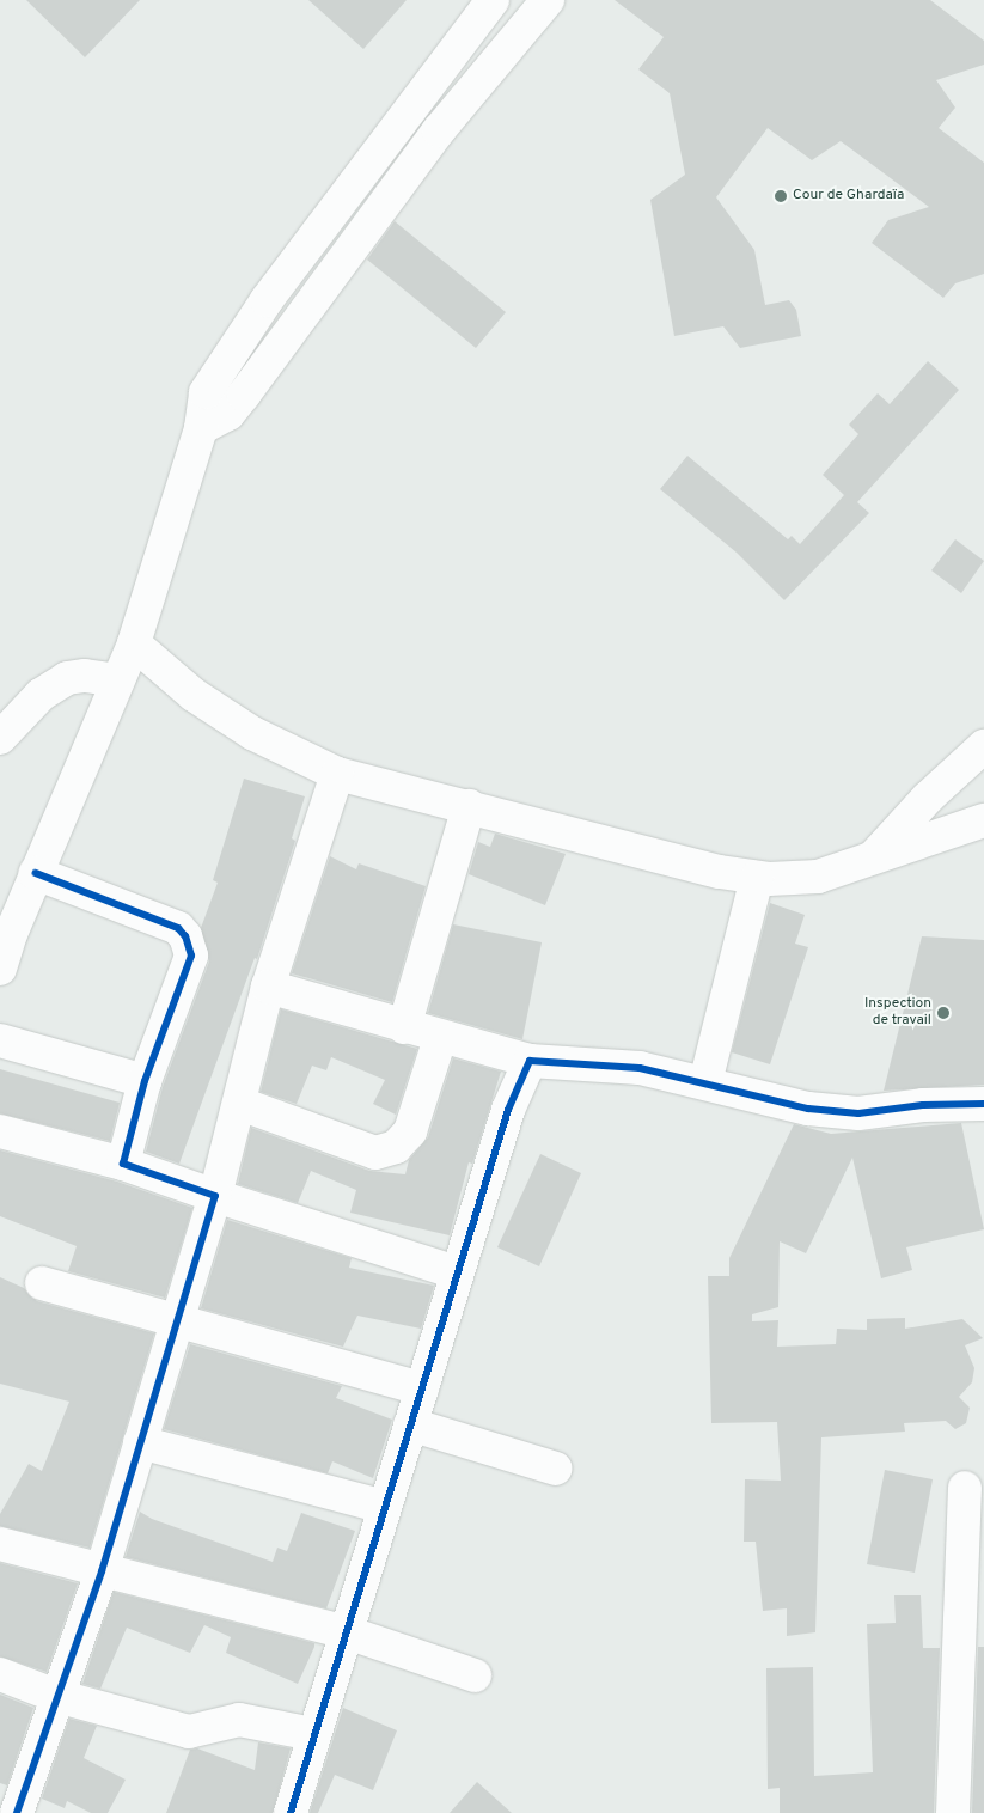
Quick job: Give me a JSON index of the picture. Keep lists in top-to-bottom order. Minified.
{"places":["Cour de Ghardaïa","Inspection de travail"]}
